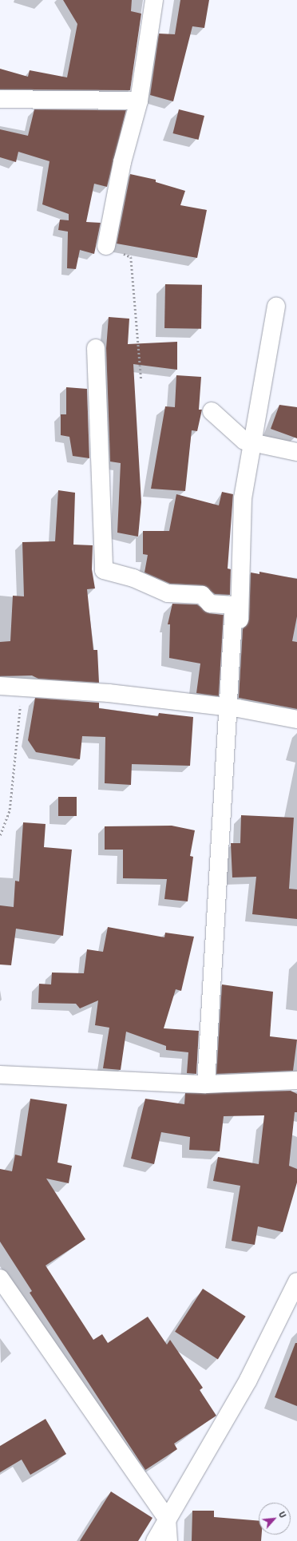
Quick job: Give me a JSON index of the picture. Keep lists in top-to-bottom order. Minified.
{"north":"top right"}
